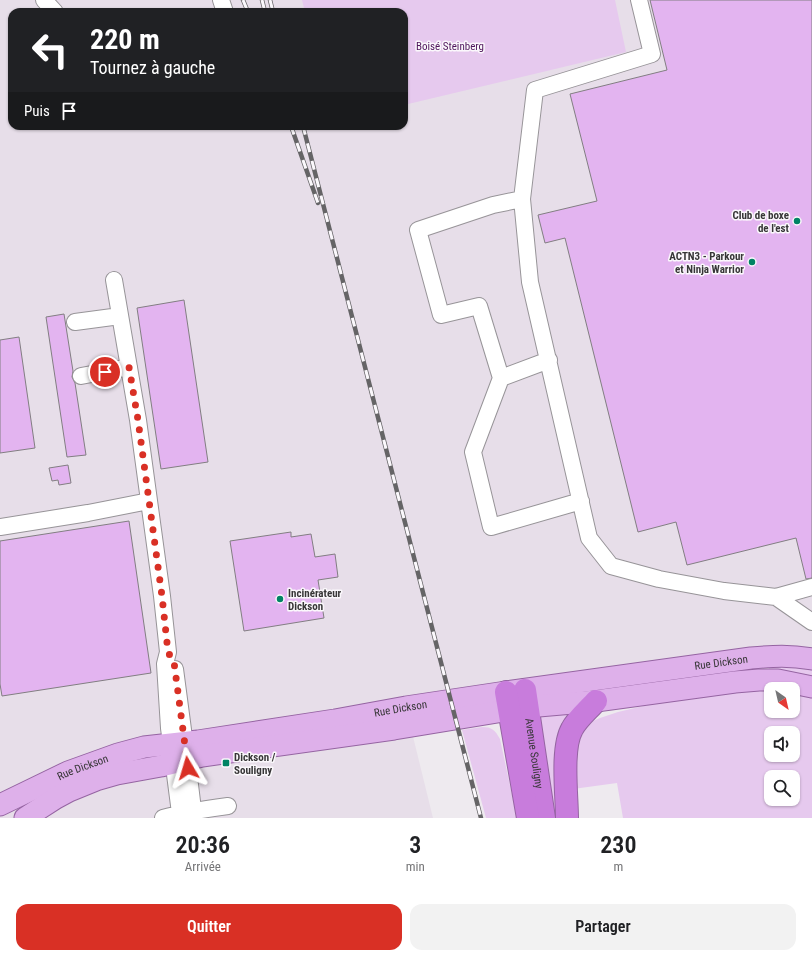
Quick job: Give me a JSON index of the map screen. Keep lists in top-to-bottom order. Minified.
{"streets":{"highway":["Avenue Souligny"],"main road":["Rue Dickson"]},"crossings":[["Rue Dickson","Avenue Souligny"]],"parks":["Boisé Steinberg"],"places":{"other":["Club de boxe de l'est","ACTN3 - Parkour et Ninja Warrior","Incinérateur Dickson"],"transit":["Dickson / Souligny"]},"north":"bottom right","page":{"turn":["220 m","Tournez à gauche"],"then":"Puis","eta":["20:36","Arrivée","3","min","230","m"],"buttons":["Quitter","Partager"]}}
